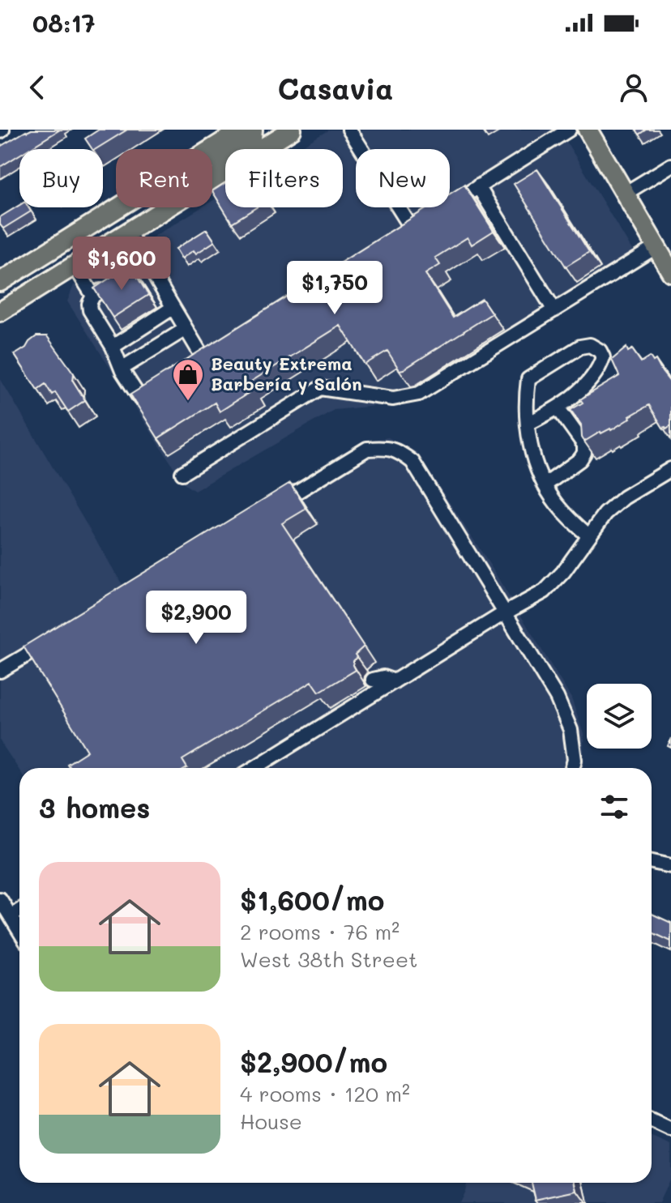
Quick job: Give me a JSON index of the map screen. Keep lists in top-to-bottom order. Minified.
{"places":{"shop":["Beauty Extrema Barbería y Salón"]},"page":{"status":"08:17","header":"Casavia","chip":["Buy","Rent","Filters","New"],"price":["$1,600","$1,750","$2,900"],"heading":"3 homes","list":[{"name":"$1,600/mo","note":"2 rooms · 76 m² · West 38th Street"},{"name":"$2,900/mo","note":"4 rooms · 120 m² · House"}]}}
